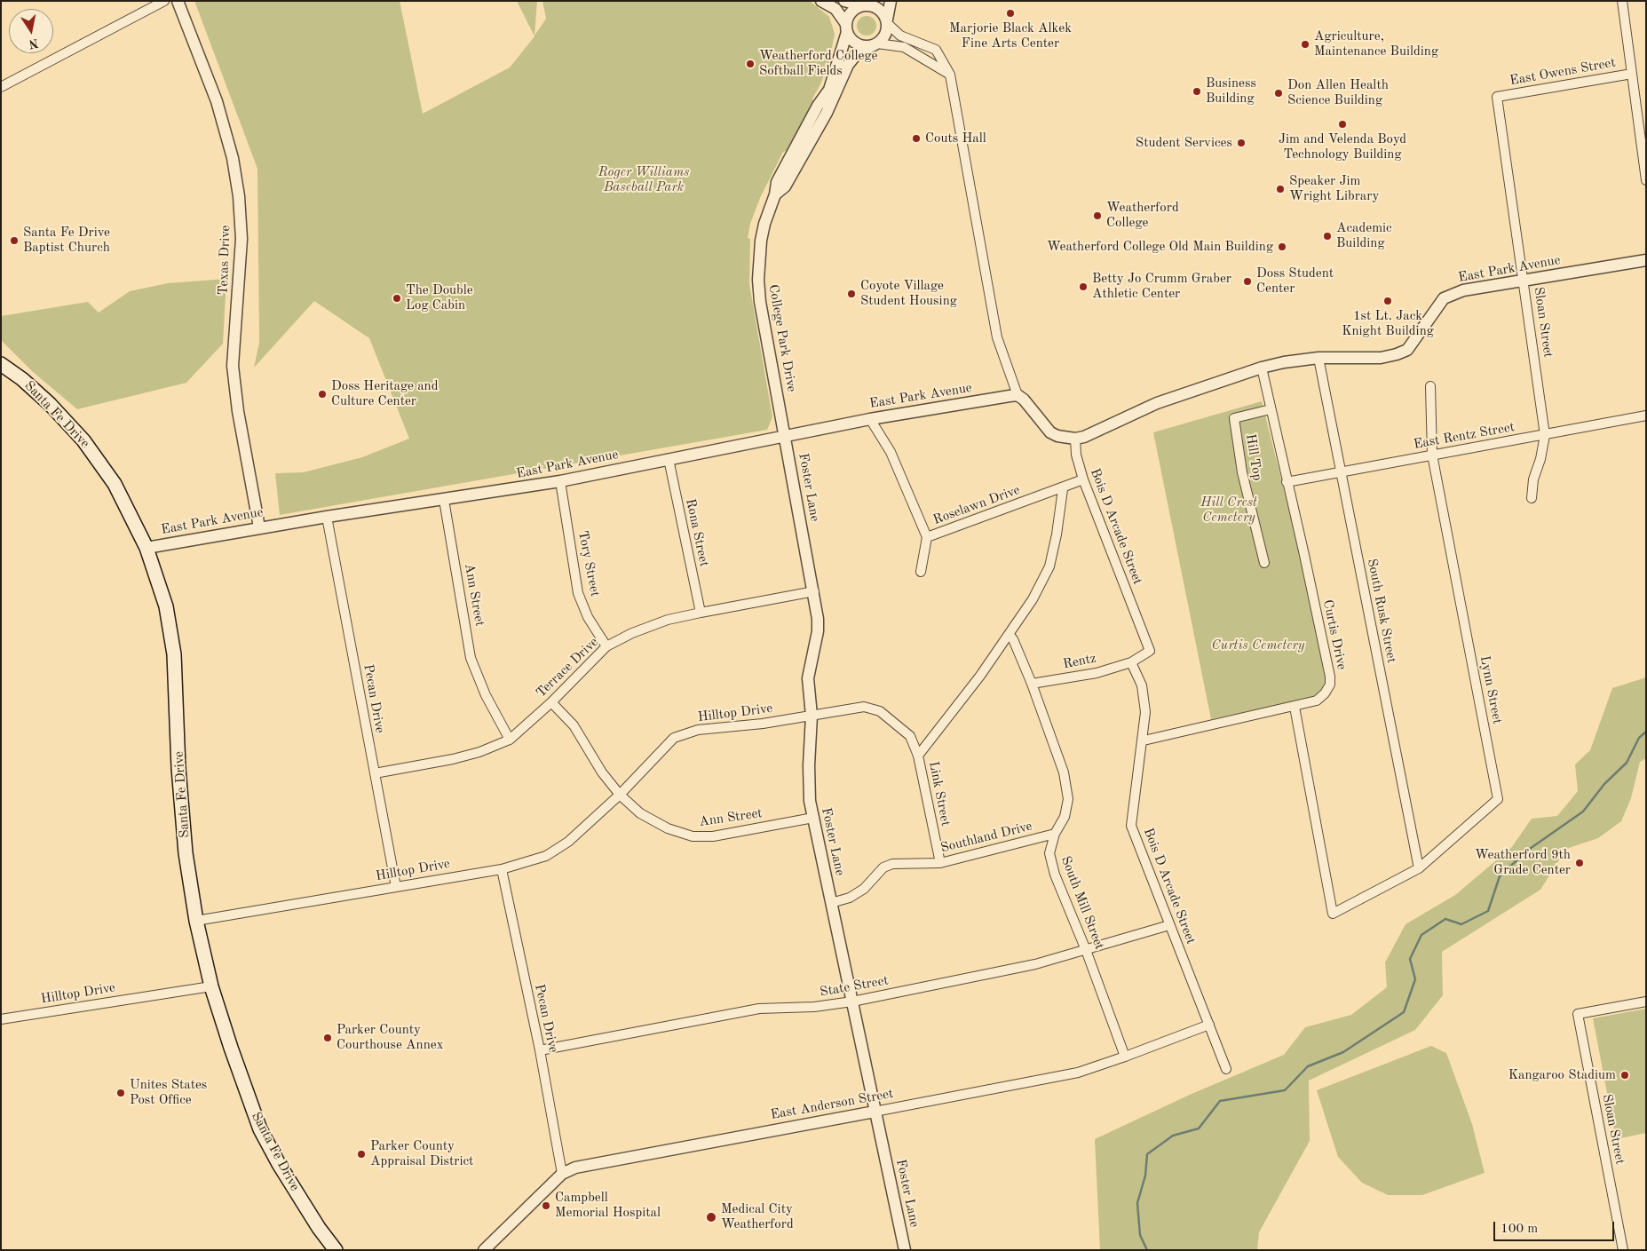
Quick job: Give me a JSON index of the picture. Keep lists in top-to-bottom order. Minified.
{"streets":{"main road":["Santa Fe Drive"],"street":["East Owens Street","Texas Drive","East Park Avenue","Sloan Street","College Park Drive","East Rentz Street","Hill Top","Foster Lane","Roselawn Drive","Bois D Arcade Street","Rona Street","Tory Street","Ann Street","South Rusk Street","Curtis Drive","Rentz","Terrace Drive","Lynn Street","Pecan Drive","Hilltop Drive","Link Street","Southland Drive","South Mill Street","State Street","East Anderson Street"]},"crossings":[["East Owens Street","Sloan Street"],["Texas Drive","East Park Avenue"],["East Park Avenue","Sloan Street"],["East Park Avenue","College Park Drive"],["East Park Avenue","Santa Fe Drive"],["East Park Avenue","Foster Lane"],["East Park Avenue","Roselawn Drive"],["East Park Avenue","Bois D Arcade Street"],["East Park Avenue","Rona Street"],["East Park Avenue","Tory Street"],["East Park Avenue","Ann Street"],["East Park Avenue","South Rusk Street"],["East Park Avenue","Curtis Drive"],["East Park Avenue","Pecan Drive"],["Sloan Street","East Rentz Street"],["College Park Drive","Foster Lane"],["Santa Fe Drive","Hilltop Drive"],["East Rentz Street","South Rusk Street"],["East Rentz Street","Curtis Drive"],["East Rentz Street","Lynn Street"],["Hill Top","Curtis Drive"],["Foster Lane","Ann Street"],["Foster Lane","Terrace Drive"],["Foster Lane","Hilltop Drive"],["Foster Lane","Southland Drive"],["Foster Lane","State Street"],["Foster Lane","East Anderson Street"],["Roselawn Drive","Bois D Arcade Street"],["Bois D Arcade Street","Rentz"],["Bois D Arcade Street","State Street"],["Bois D Arcade Street","East Anderson Street"],["Rona Street","Terrace Drive"],["Tory Street","Terrace Drive"],["Ann Street","Terrace Drive"],["Ann Street","Hilltop Drive"],["South Rusk Street","Lynn Street"],["Curtis Drive","Lynn Street"],["Rentz","South Mill Street"],["Terrace Drive","Pecan Drive"],["Pecan Drive","Hilltop Drive"],["Pecan Drive","State Street"],["Pecan Drive","East Anderson Street"],["Hilltop Drive","Link Street"],["Link Street","Southland Drive"],["Southland Drive","South Mill Street"],["South Mill Street","State Street"],["South Mill Street","East Anderson Street"]],"parks":["Roger Williams Baseball Park","Hill Crest Cemetery","Curtis Cemetery"],"places":["Marjorie Black Alkek Fine Arts Center","Agriculture, Maintenance Building","Weatherford College Softball Fields","Business Building","Don Allen Health Science Building","Jim and Velenda Boyd Technology Building","Couts Hall","Student Services","Speaker Jim Wright Library","Weatherford College","Academic Building","Santa Fe Drive Baptist Church","Weatherford College Old Main Building","Doss Student Center","Betty Jo Crumm Graber Athletic Center","Coyote Village Student Housing","The Double Log Cabin","1st Lt. Jack Knight Building","Doss Heritage and Culture Center","Weatherford 9th Grade Center","Parker County Courthouse Annex","Kangaroo Stadium","Unites States Post Office","Parker County Appraisal District","Campbell Memorial Hospital","Medical City Weatherford"],"scale_bar":"100 m","north":"bottom"}
